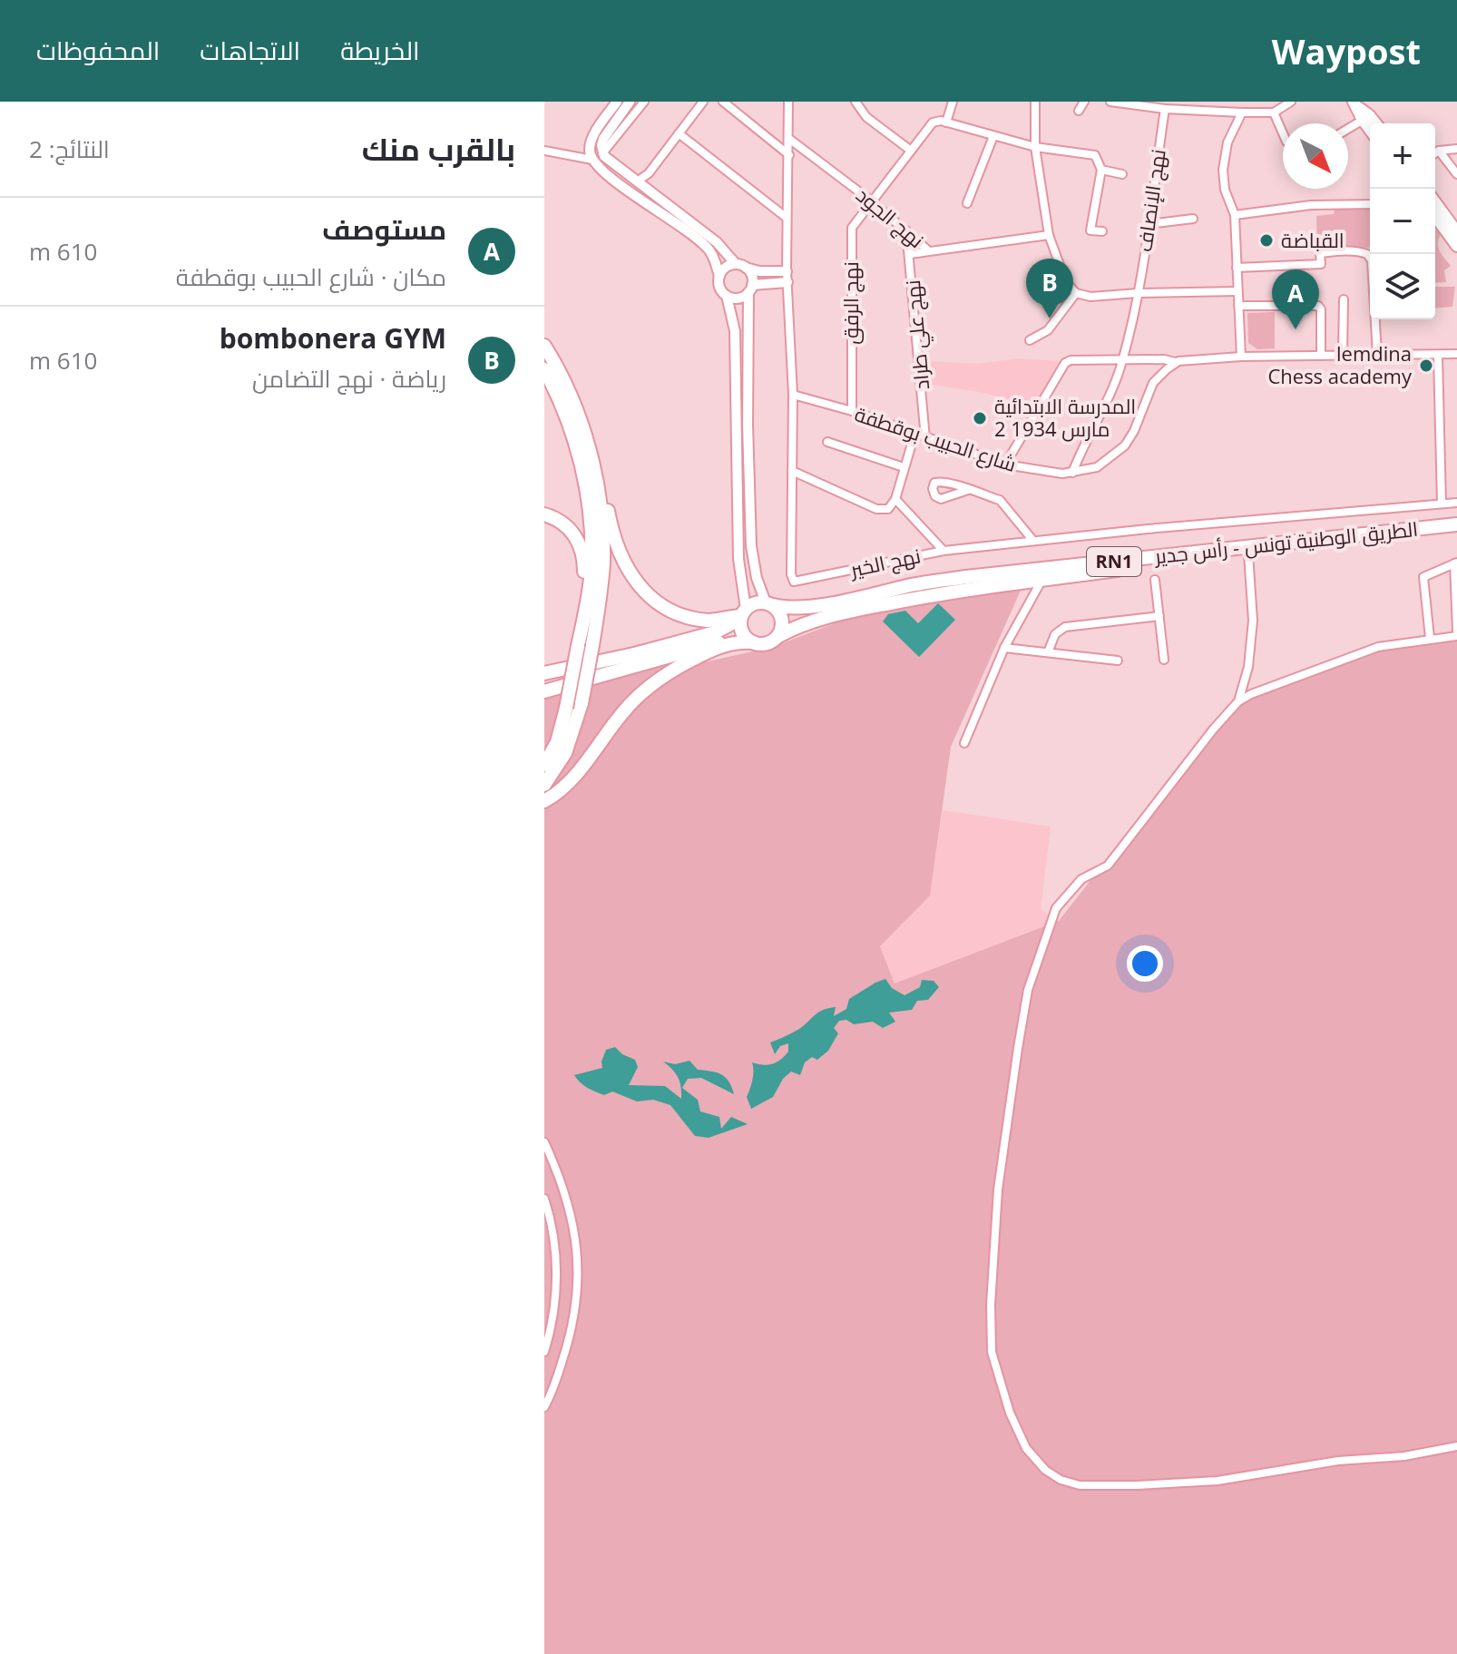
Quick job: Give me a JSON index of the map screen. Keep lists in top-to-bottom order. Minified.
{"streets":{"main road":["الطريق الوطنية تونس - رأس جدير","RN1"],"street":["نهج الإنصاف","نهج الجود","نهج الرفق","نهج علي طراد","شارع الحبيب بوقطفة","نهج الخير"]},"crossings":[["نهج الإنصاف","شارع الحبيب بوقطفة"],["نهج الجود","نهج الرفق"],["نهج الجود","نهج علي طراد"],["نهج الجود","نهج الخير"],["نهج الرفق","شارع الحبيب بوقطفة"],["نهج علي طراد","شارع الحبيب بوقطفة"],["شارع الحبيب بوقطفة","نهج الخير"],["الطريق الوطنية تونس - رأس جدير","RN1"]],"places":["القباضة","lemdina Chess academy","المدرسة الابتدائية 2 مارس 1934"],"north":"bottom right","page":{"header":"Waypost","nav":["الخريطة","الاتجاهات","المحفوظات"],"heading":["بالقرب منك","النتائج: 2"],"map_buttons":["+","−"],"list":[{"mark":"A","name":"مستوصف","note":"مكان · شارع الحبيب بوقطفة","value":"610 m"},{"mark":"B","name":"bombonera GYM","note":"رياضة · نهج التضامن","value":"610 m"}],"pins":["B","A"]}}
